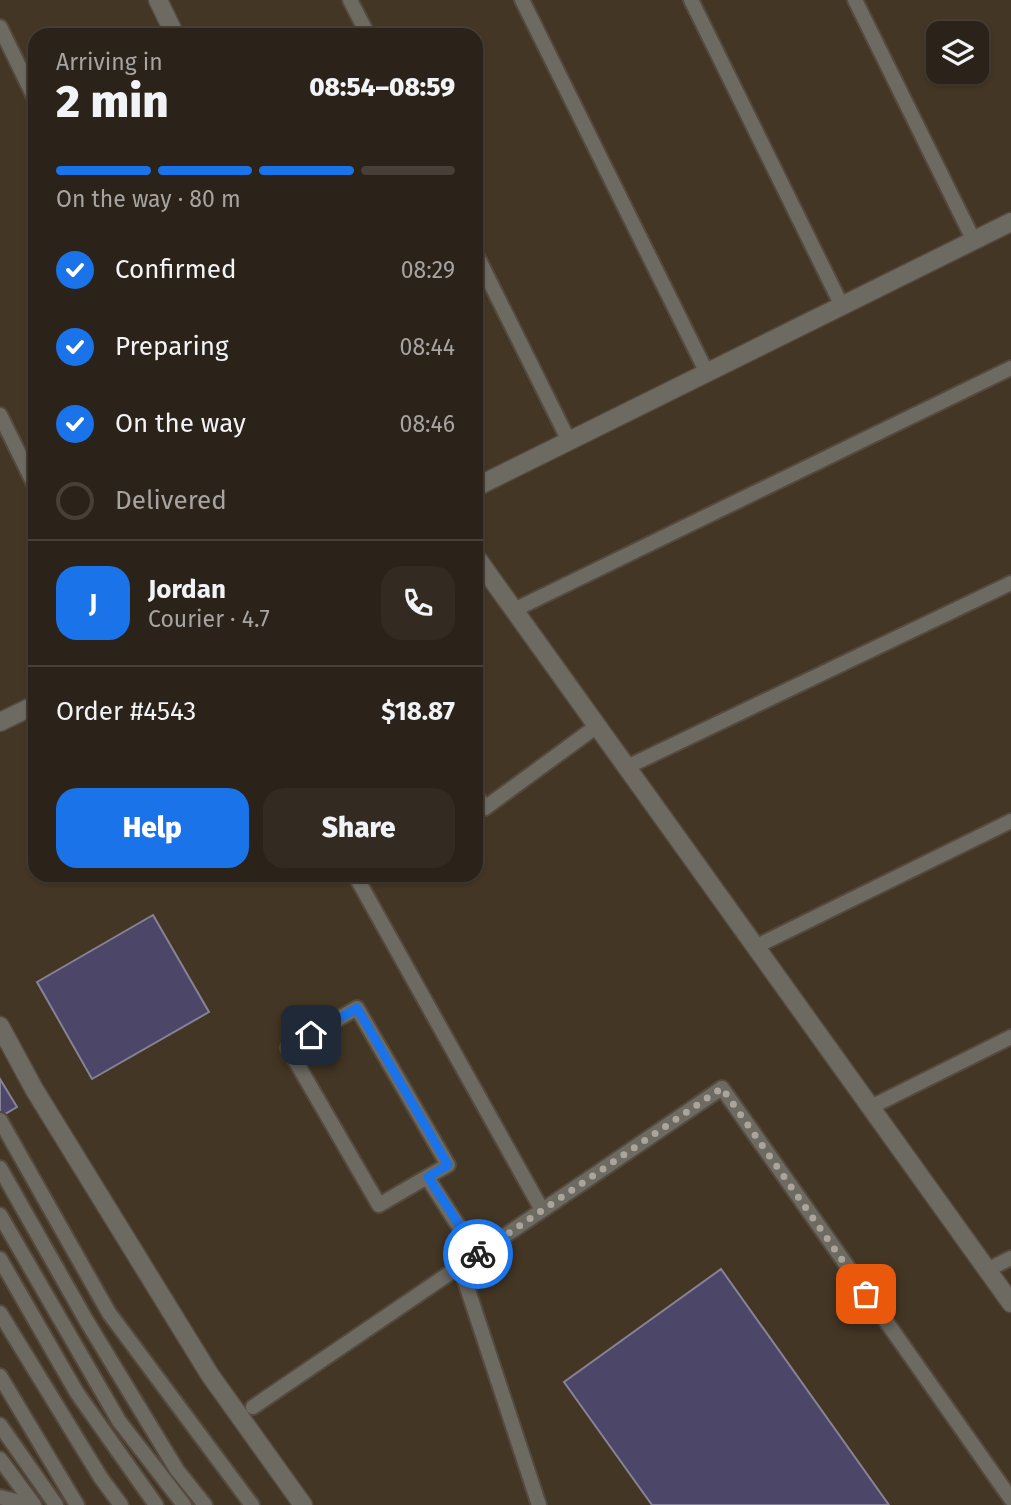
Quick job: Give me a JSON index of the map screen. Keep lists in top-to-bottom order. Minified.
{"page":{"heading":["2 min","Arriving in","08:54–08:59"],"panel":["Jordan","Courier · 4.7","Order #4543","$18.87"],"bar":"On the way · 80 m","list":[["Confirmed","08:29"],["Preparing","08:44"],["On the way","08:46"],"Delivered"],"round":"J","buttons":["Help","Share"]}}
